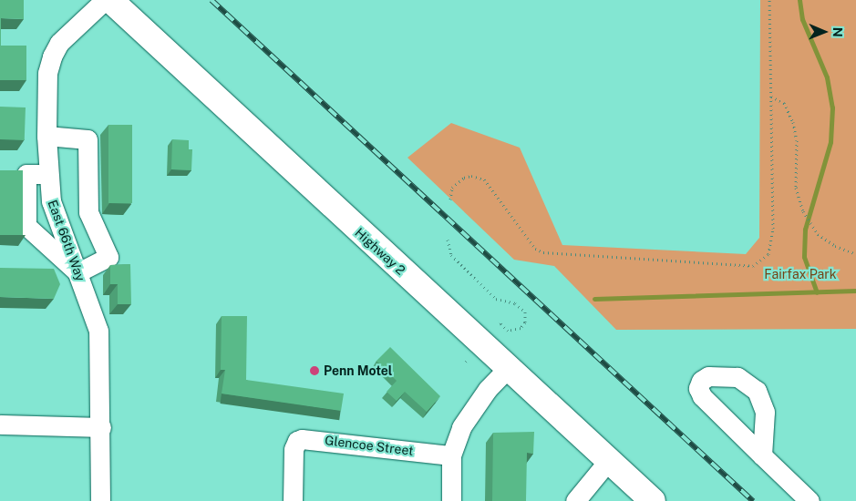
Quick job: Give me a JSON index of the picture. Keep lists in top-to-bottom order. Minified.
{"streets":{"main road":["Highway 2"],"street":["East 66th Way","Glencoe Street"]},"parks":["Fairfax Park"],"places":["Penn Motel"],"north":"right"}
